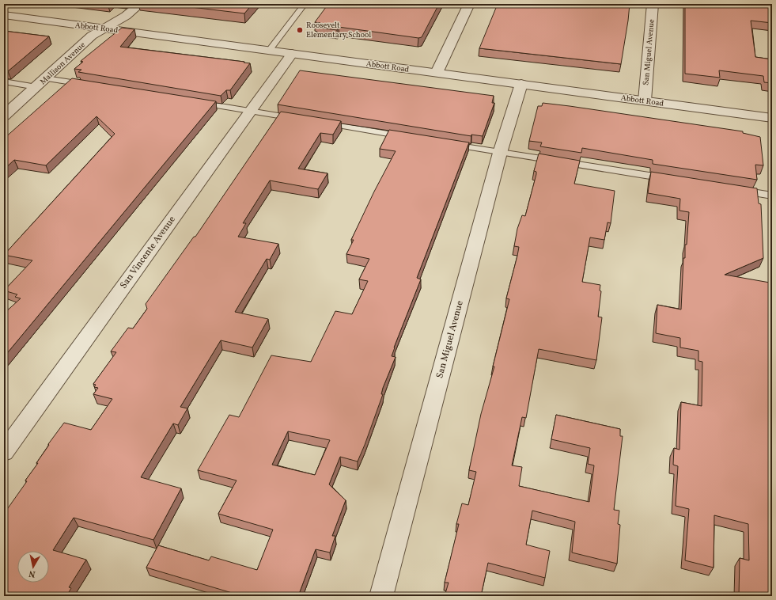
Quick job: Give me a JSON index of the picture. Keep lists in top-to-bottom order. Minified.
{"streets":{"street":["Abbott Road","San Miguel Avenue","Mallison Avenue","San Vincente Avenue"]},"crossings":[["Abbott Road","San Miguel Avenue"],["Abbott Road","Mallison Avenue"],["Abbott Road","San Vincente Avenue"]],"places":["Roosevelt Elementary School"],"north":"bottom"}
